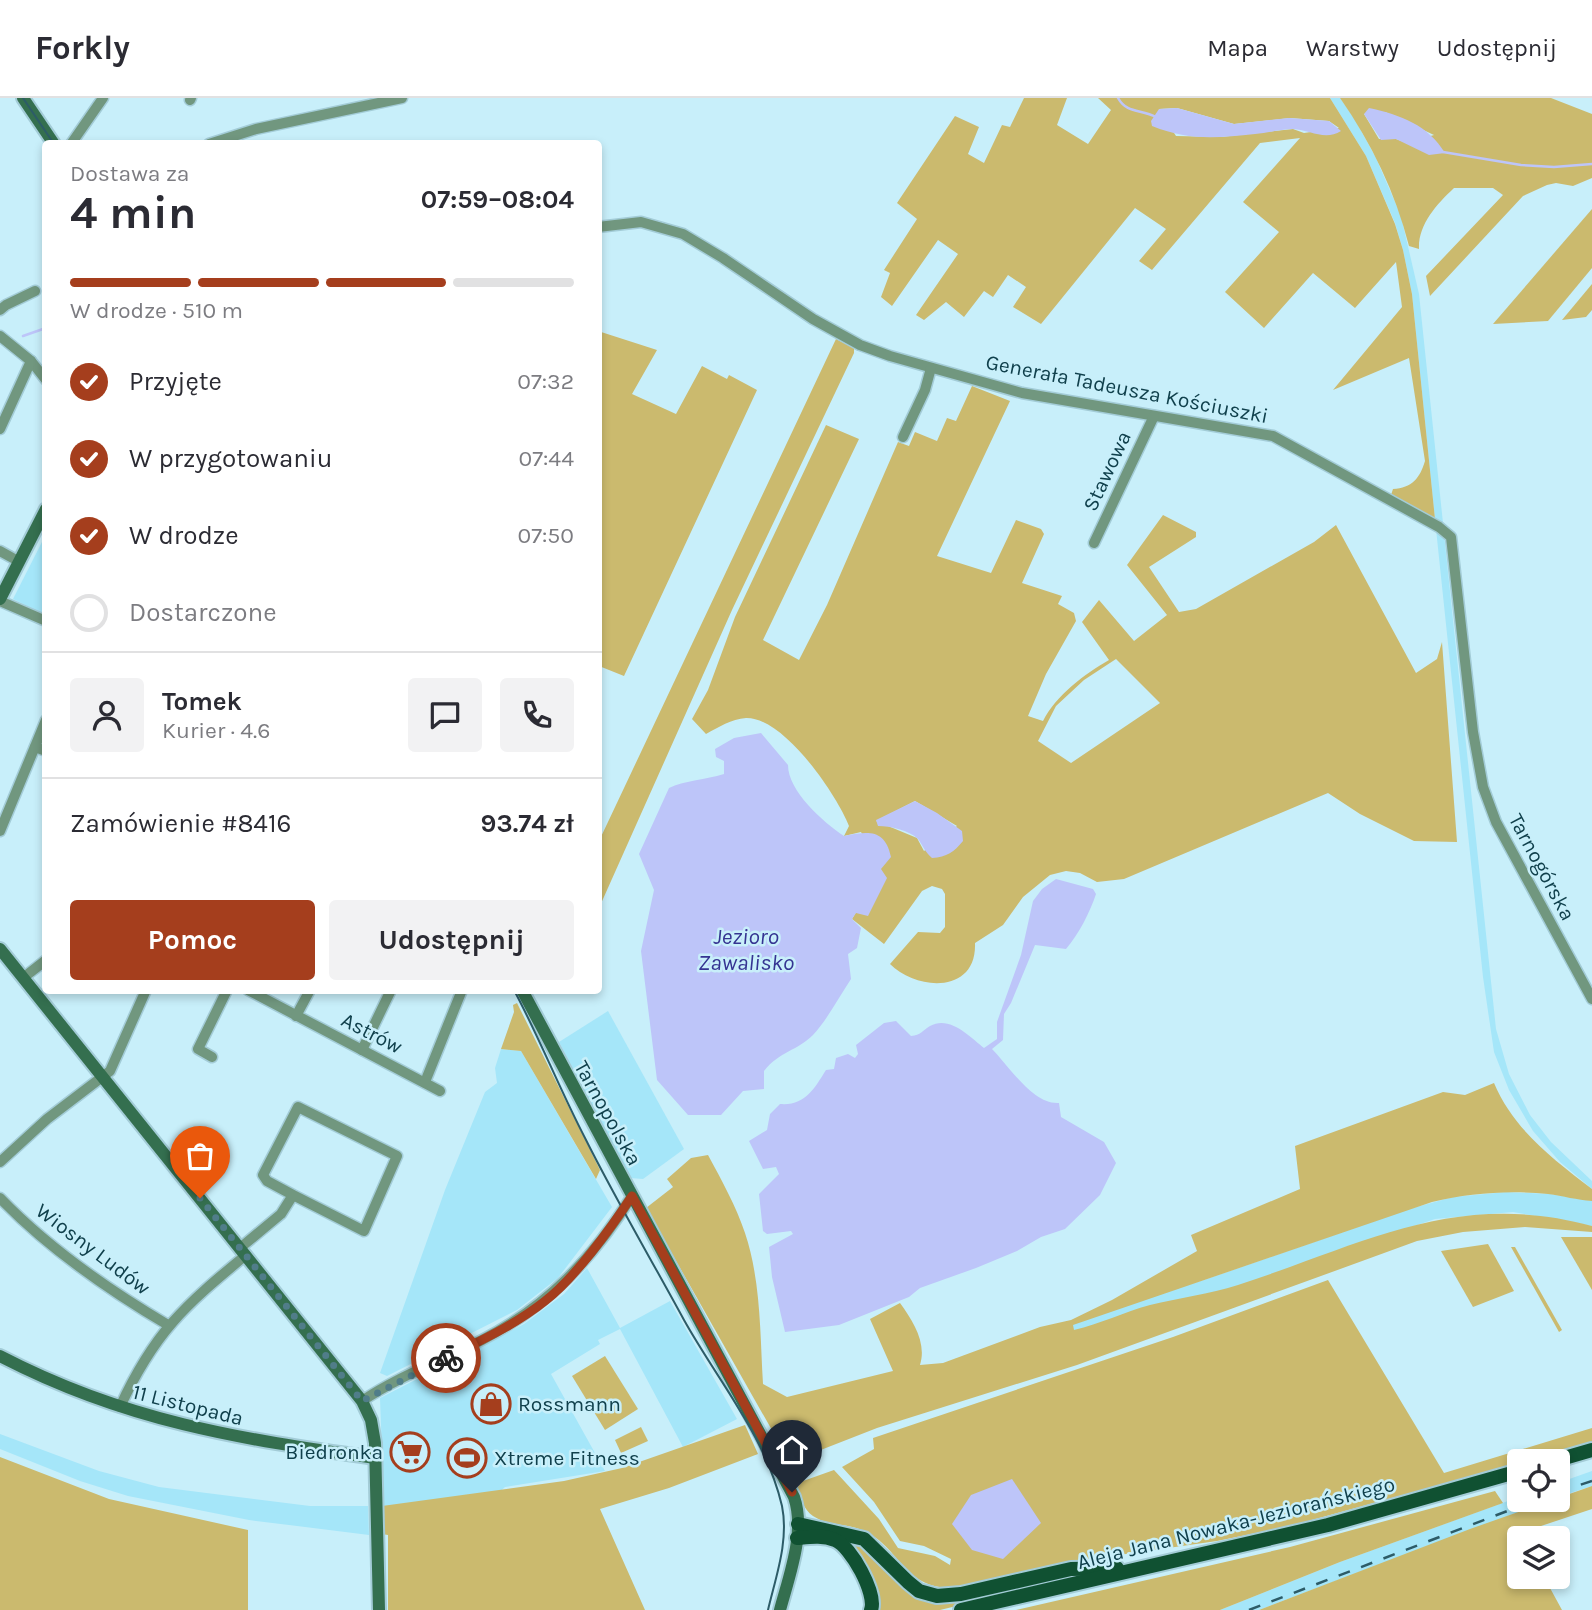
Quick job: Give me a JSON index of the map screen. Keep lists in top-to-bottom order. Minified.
{"streets":{"main road":["Aleja Jana Nowaka-Jeziorańskiego"],"street":["Generała Tadeusza Kościuszki","Stawowa","Tarnogórska","Astrów","Tarnopolska","Wiosny Ludów","11 Listopada"]},"crossings":[["Generała Tadeusza Kościuszki","Stawowa"],["Generała Tadeusza Kościuszki","Tarnogórska"]],"water":["Jezioro Zawalisko"],"places":{"shop":["Rossmann"],"supermarket":["Biedronka"],"sports":["Xtreme Fitness"]},"page":{"header":"Forkly","nav":["Mapa","Warstwy","Udostępnij"],"heading":["4 min","Dostawa za","07:59–08:04"],"panel":["Tomek","Kurier · 4.6","Zamówienie #8416","93.74 zł"],"bar":"W drodze · 510 m","list":[["Przyjęte","07:32"],["W przygotowaniu","07:44"],["W drodze","07:50"],"Dostarczone"],"buttons":["Pomoc","Udostępnij"]}}
